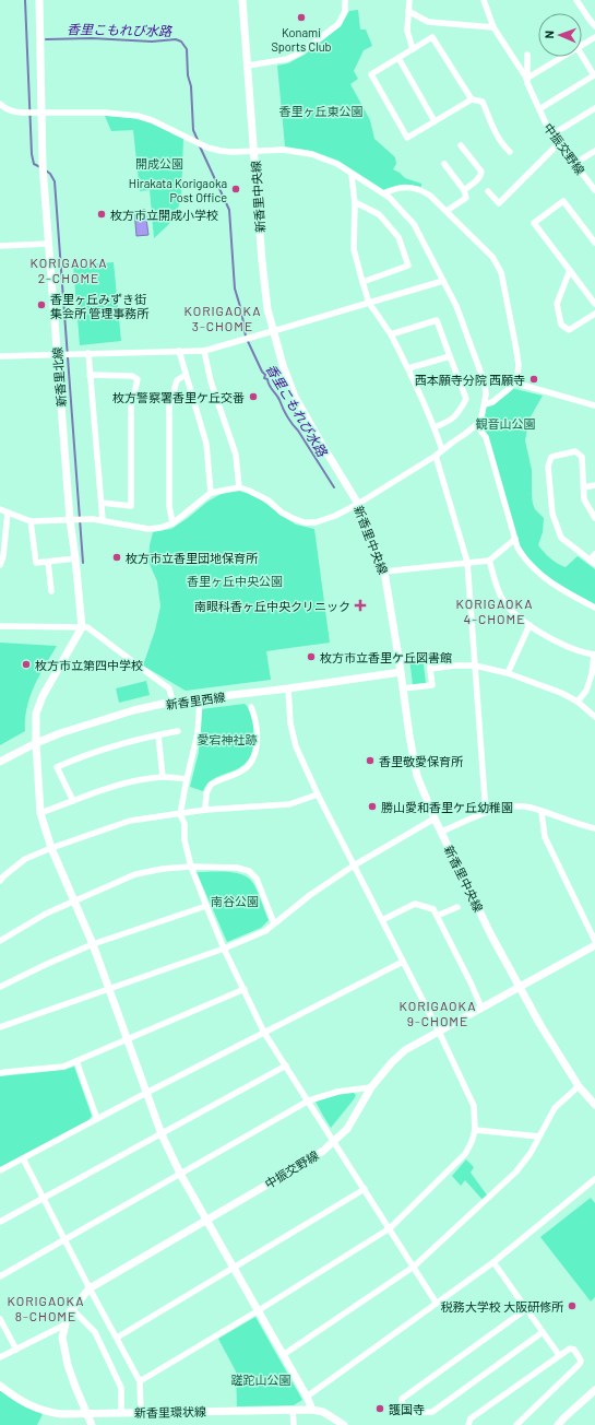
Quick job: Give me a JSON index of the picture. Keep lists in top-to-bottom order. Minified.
{"streets":{"street":["中振交野線","新香里中央線","新香里北線","新香里西線","新香里環状線"]},"crossings":[["中振交野線","新香里中央線"],["中振交野線","新香里環状線"],["新香里中央線","新香里西線"]],"districts":["KORIGAOKA 2-CHOME","KORIGAOKA 3-CHOME","KORIGAOKA 4-CHOME","KORIGAOKA 9-CHOME","KORIGAOKA 8-CHOME"],"water":["香里こもれび水路"],"parks":["香里ヶ丘東公園","開成公園","観音山公園","香里ヶ丘中央公園","愛宕神社跡","南谷公園","蹉跎山公園"],"places":{"other":["Konami Sports Club","Hirakata Korigaoka Post Office","枚方市立開成小学校","香里ヶ丘みずき街 集会所 管理事務所","西本願寺分院 西願寺","枚方警察署香里ケ丘交番","枚方市立香里団地保育所","枚方市立香里ケ丘図書館","枚方市立第四中学校","香里敬愛保育所","勝山愛和香里ケ丘幼稚園","税務大学校 大阪研修所","護国寺"],"health":["南眼科香ヶ丘中央クリニック"]},"north":"left"}
